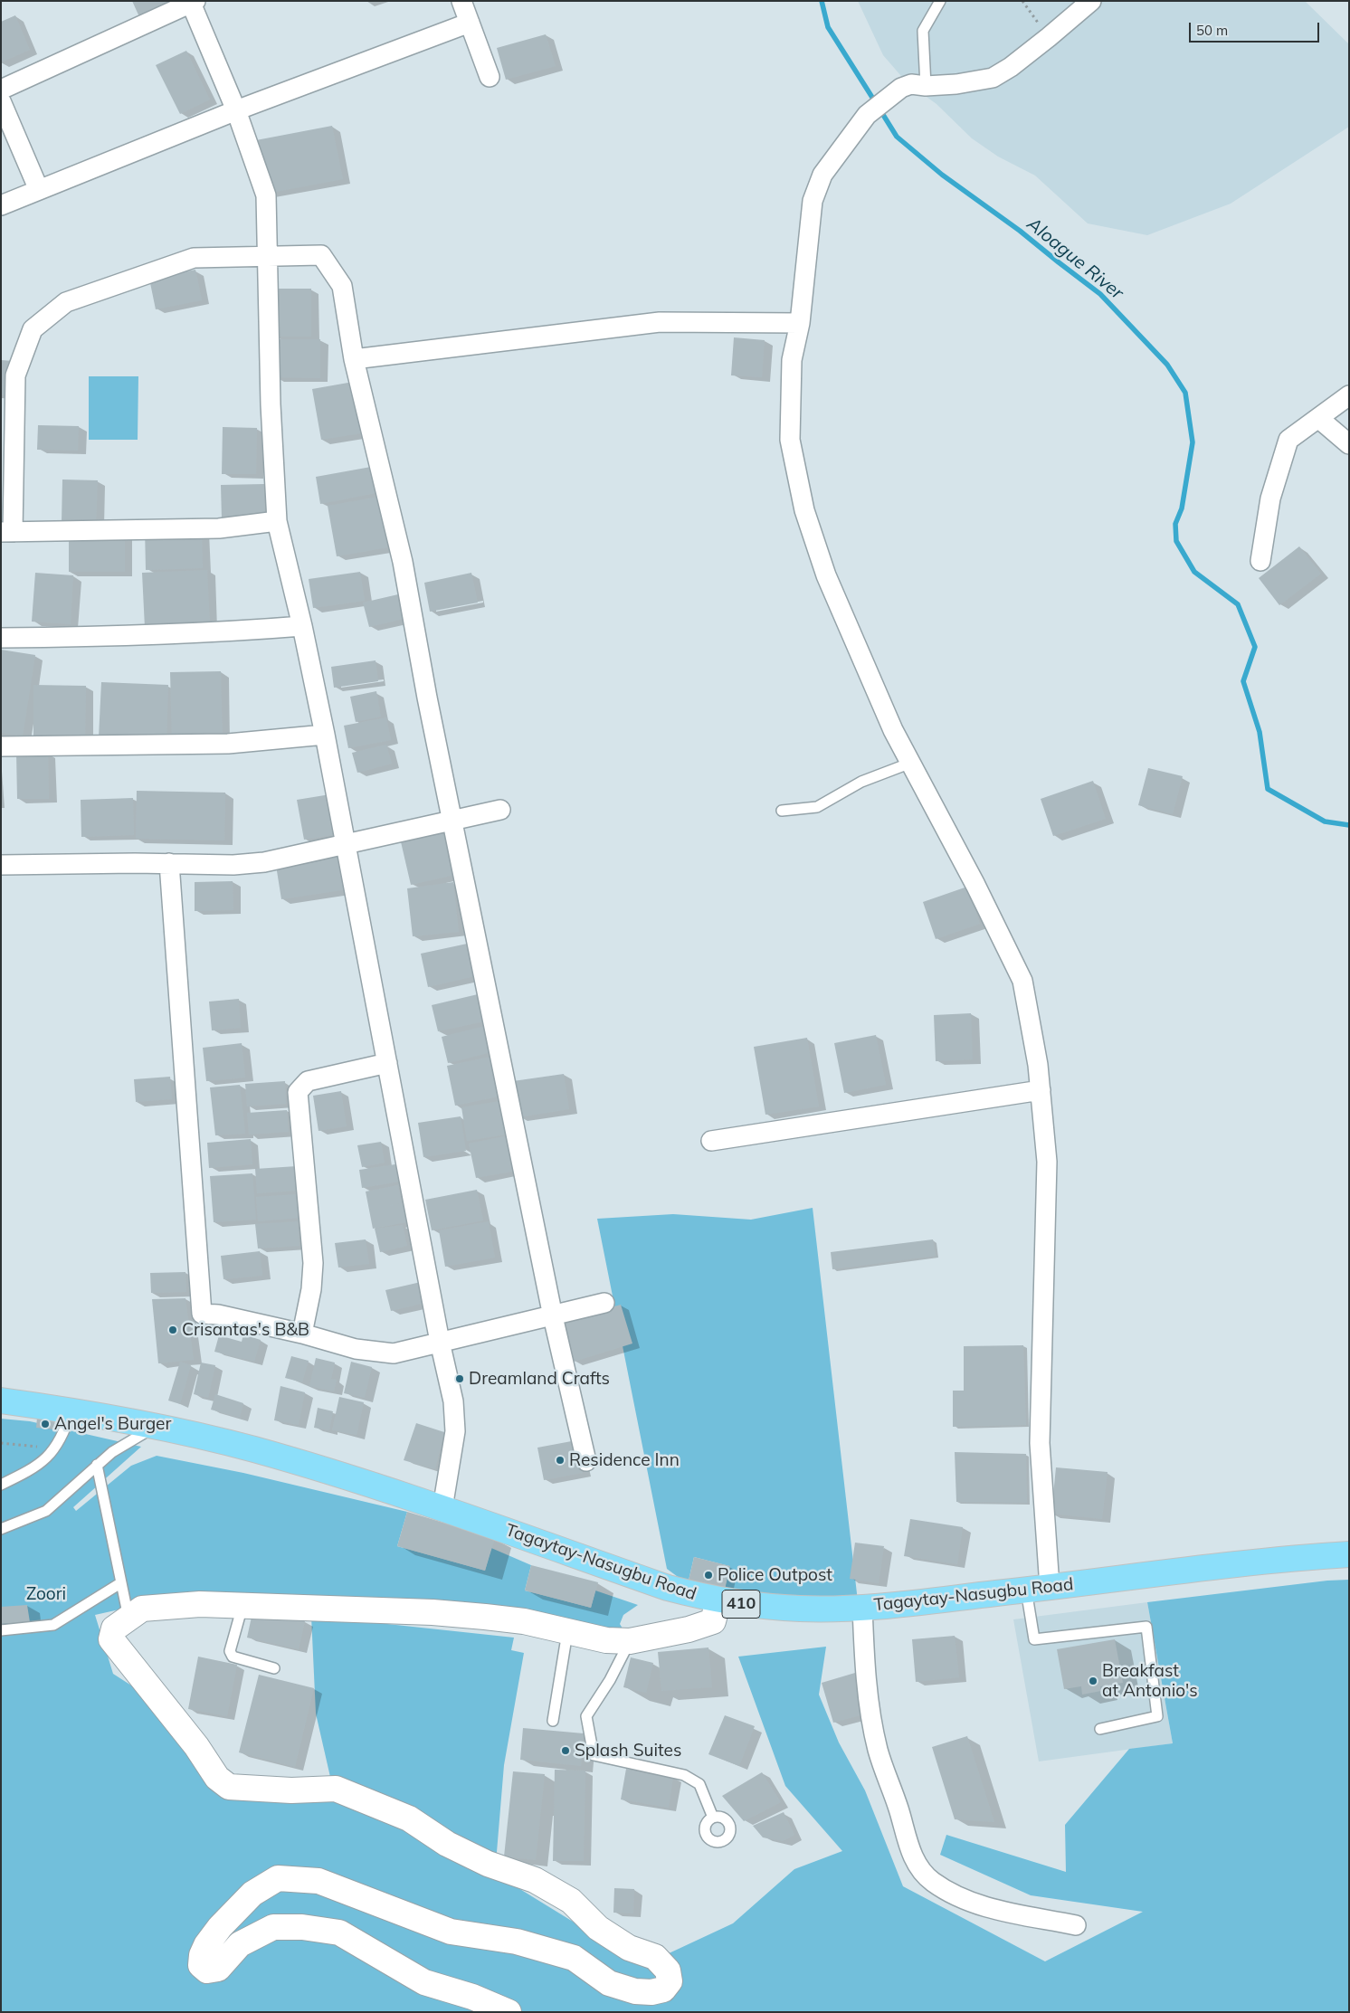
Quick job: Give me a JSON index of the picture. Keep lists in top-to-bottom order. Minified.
{"streets":{"main road":["Tagaytay-Nasugbu Road","410"]},"water":["Aloague River"],"parks":["Zoori"],"places":["Crisantas's B&B","Dreamland Crafts","Angel's Burger","Residence Inn","Police Outpost","Breakfast at Antonio's","Splash Suites"],"scale_bar":"50 m"}
